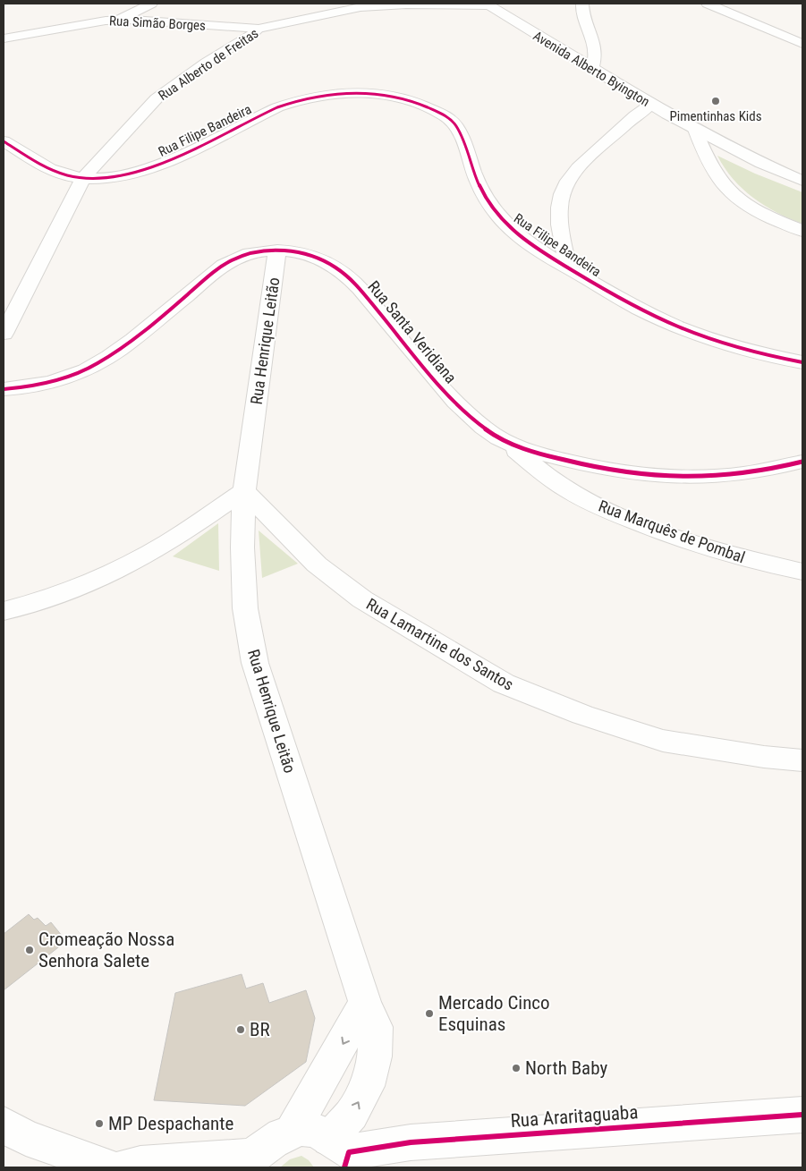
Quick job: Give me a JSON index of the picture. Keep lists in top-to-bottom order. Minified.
{"streets":{"street":["Rua Simão Borges","Rua Alberto de Freitas","Avenida Alberto Byington","Rua Filipe Bandeira","Rua Santa Veridiana","Rua Henrique Leitão","Rua Marquês de Pombal","Rua Lamartine dos Santos","Rua Araritaguaba"]},"crossings":[["Rua Simão Borges","Rua Alberto de Freitas"],["Rua Alberto de Freitas","Rua Filipe Bandeira"],["Rua Santa Veridiana","Rua Henrique Leitão"],["Rua Santa Veridiana","Rua Marquês de Pombal"],["Rua Henrique Leitão","Rua Lamartine dos Santos"],["Rua Henrique Leitão","Rua Araritaguaba"]],"places":["Pimentinhas Kids","Cromeação Nossa Senhora Salete","Mercado Cinco Esquinas","BR","North Baby","MP Despachante"]}
